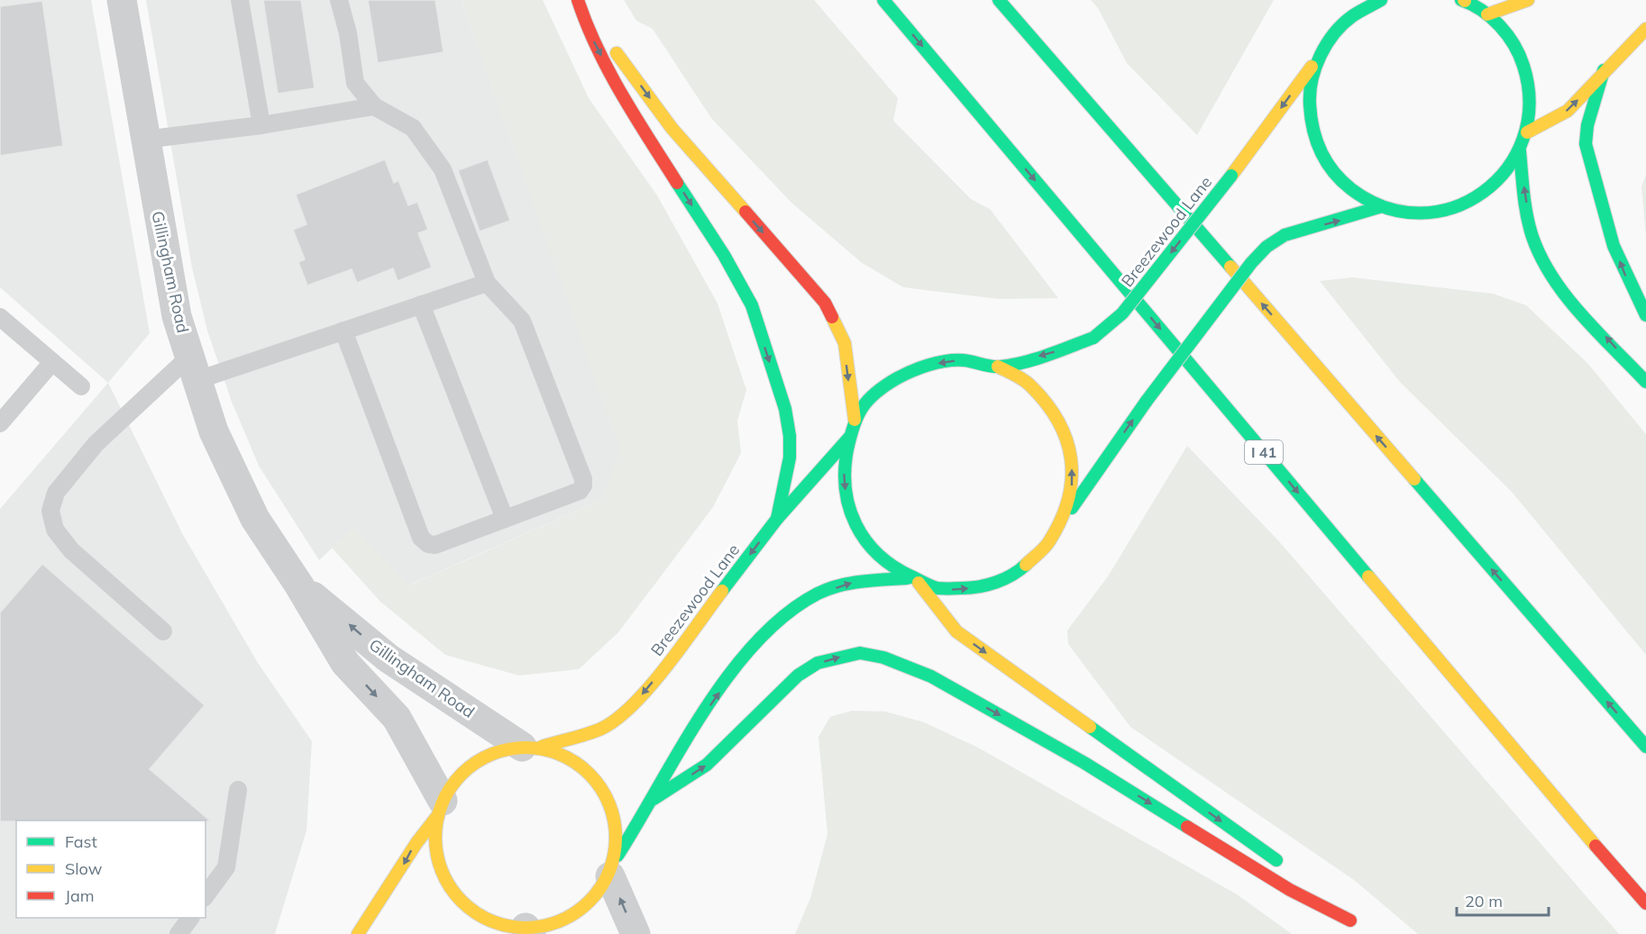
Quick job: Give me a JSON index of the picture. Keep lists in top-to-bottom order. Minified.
{"streets":{"main road":["Breezewood Lane","I 41"],"street":["Gillingham Road"]},"crossings":[["Breezewood Lane","Gillingham Road"]],"legend":["Fast","Slow","Jam"],"scale_bar":"20 m"}
